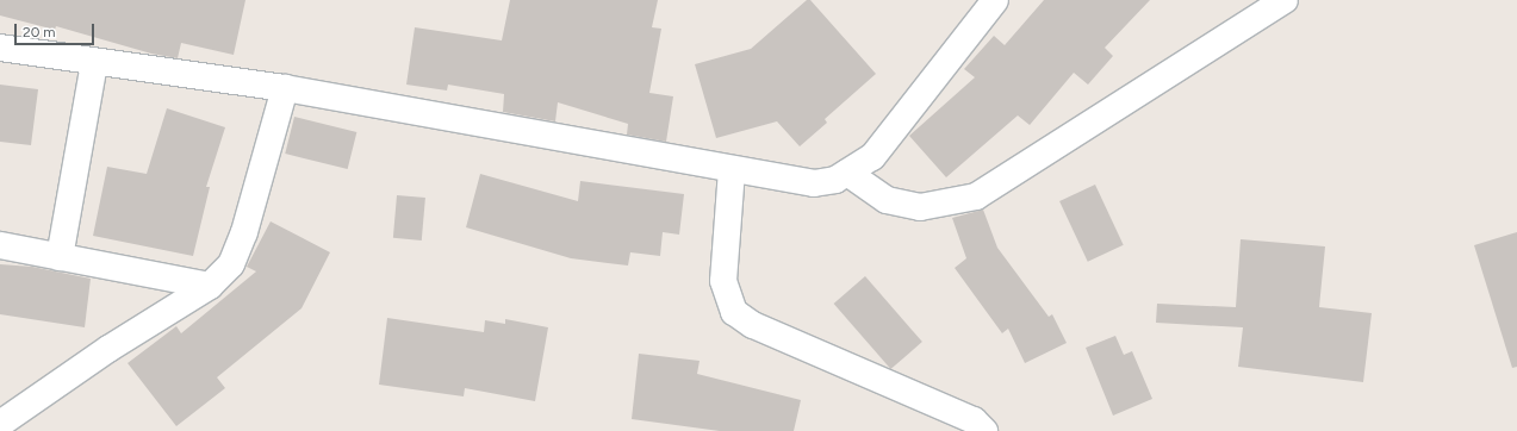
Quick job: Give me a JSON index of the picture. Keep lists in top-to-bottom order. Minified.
{"scale_bar":"20 m"}
